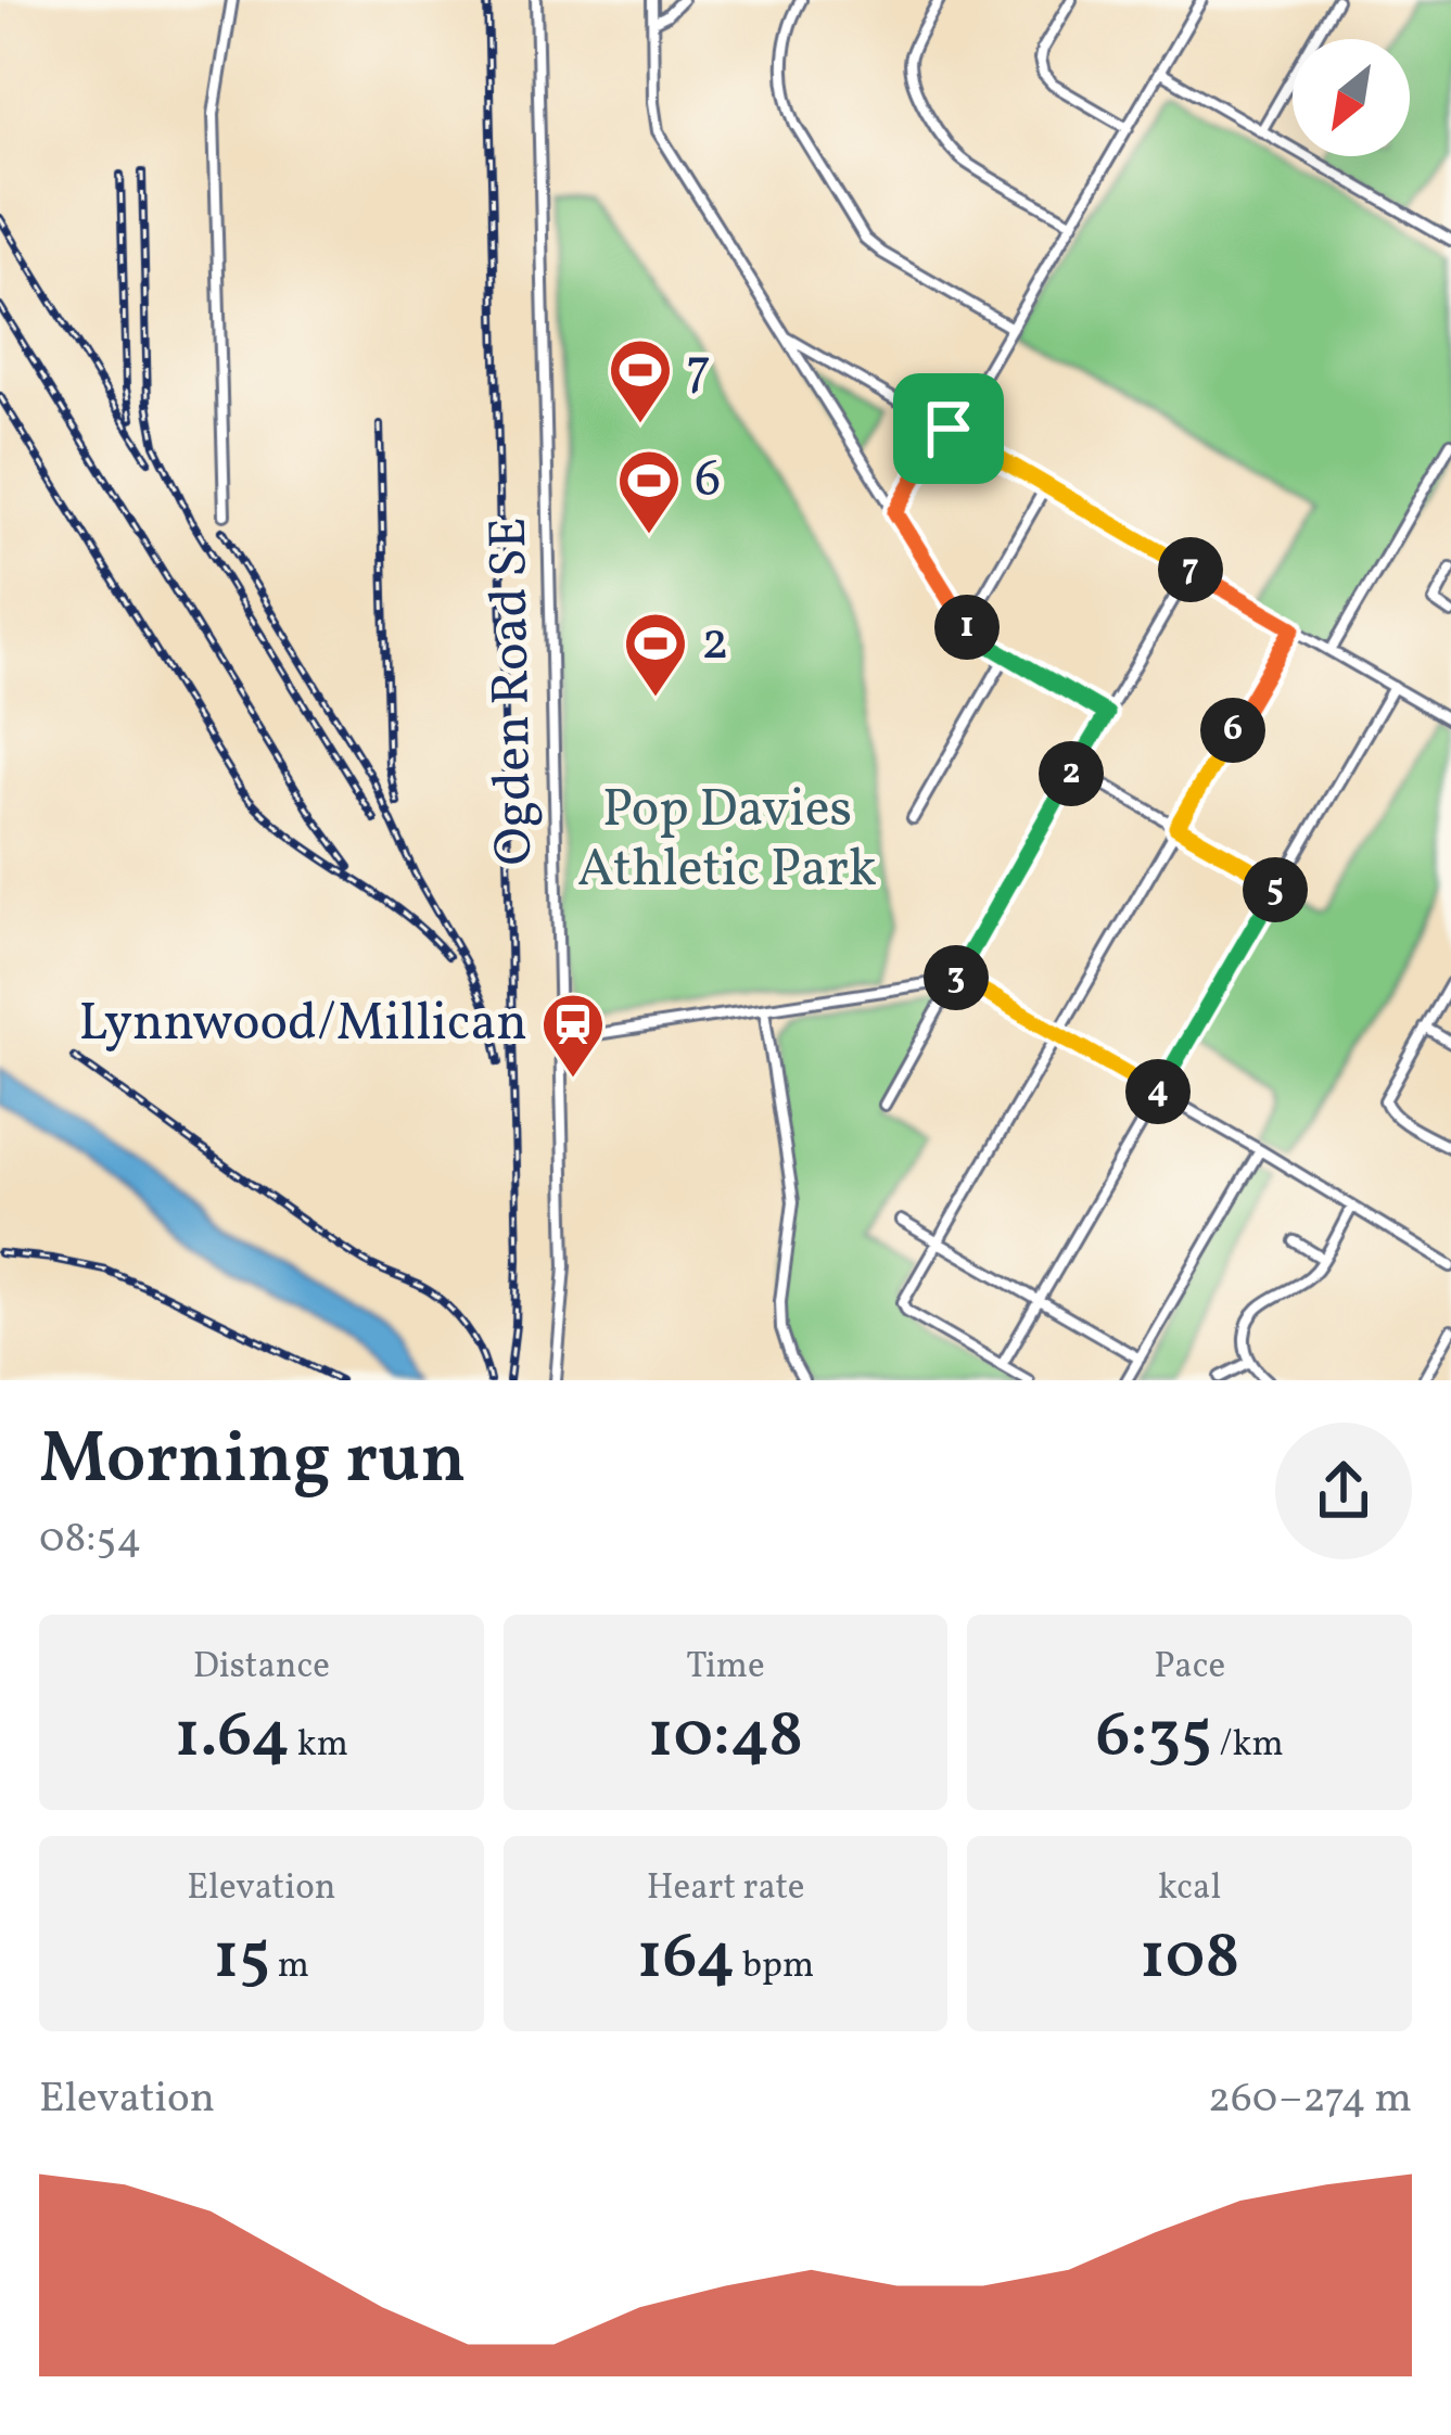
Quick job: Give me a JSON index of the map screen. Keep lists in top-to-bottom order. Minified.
{"streets":{"street":["Ogden Road SE"]},"parks":["Pop Davies Athletic Park"],"places":{"sports":["7","6","2"],"station":["Lynnwood/Millican"]},"north":"bottom left","page":{"pins":["7","1","6","2","5","3","4"],"heading":["Morning run","08:54"],"stats":[["Distance","1.64 km"],["Time","10:48"],["Pace","6:35 /km"],["Elevation","15 m"],["Heart rate","164 bpm"],["kcal","108"]],"chart":["Elevation","260–274 m"]}}
